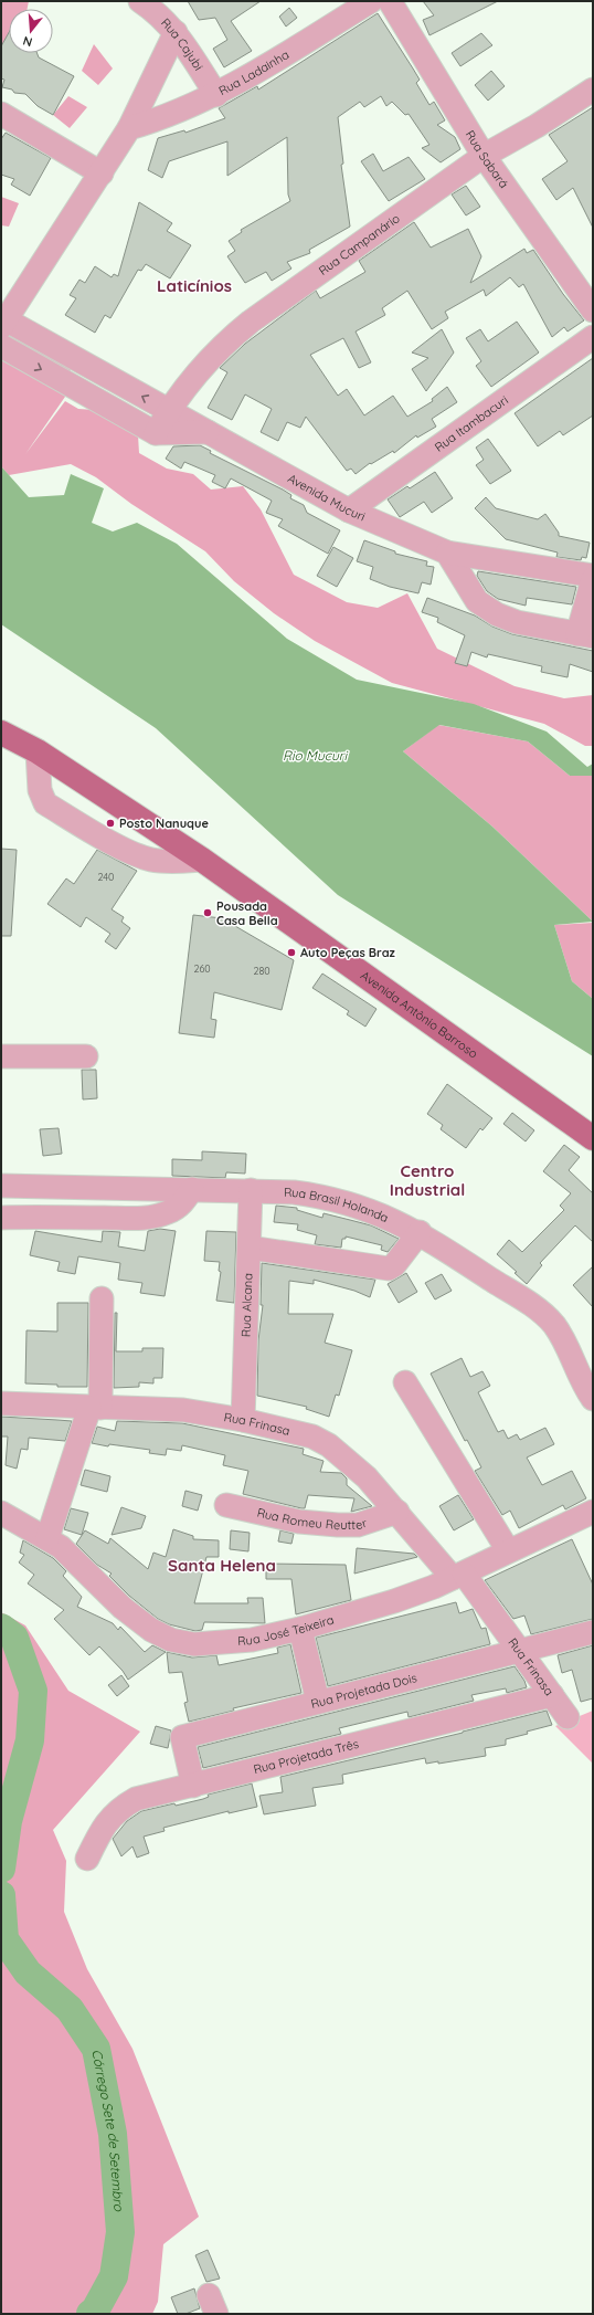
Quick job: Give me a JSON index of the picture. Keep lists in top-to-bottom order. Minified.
{"streets":{"main road":["Avenida Antônio Barroso"],"street":["Rua Cajubi","Rua Ladainha","Rua Sabará","Rua Campanário","Rua Itambacuri","Avenida Mucuri","Rua Brasil Holanda","Rua Alcana","Rua Frinasa","Rua Romeu Reutter","Rua José Teixeira","Rua Projetada Dois","Rua Projetada Três"]},"crossings":[["Rua Cajubi","Rua Ladainha"],["Rua Sabará","Rua Campanário"],["Rua Campanário","Avenida Mucuri"],["Rua Itambacuri","Avenida Mucuri"],["Rua Brasil Holanda","Rua Alcana"],["Rua Alcana","Rua Frinasa"],["Rua Frinasa","Rua Romeu Reutter"],["Rua Frinasa","Rua José Teixeira"],["Rua Frinasa","Rua Projetada Dois"],["Rua Frinasa","Rua Projetada Três"],["Rua Projetada Dois","Rua Projetada Três"]],"districts":["Laticínios","Centro Industrial","Santa Helena"],"water":["Rio Mucuri","Córrego Sete de Setembro"],"places":["Posto Nanuque","Pousada Casa Bella","Auto Peças Braz"],"house_numbers":["240","260","280"],"north":"bottom"}
